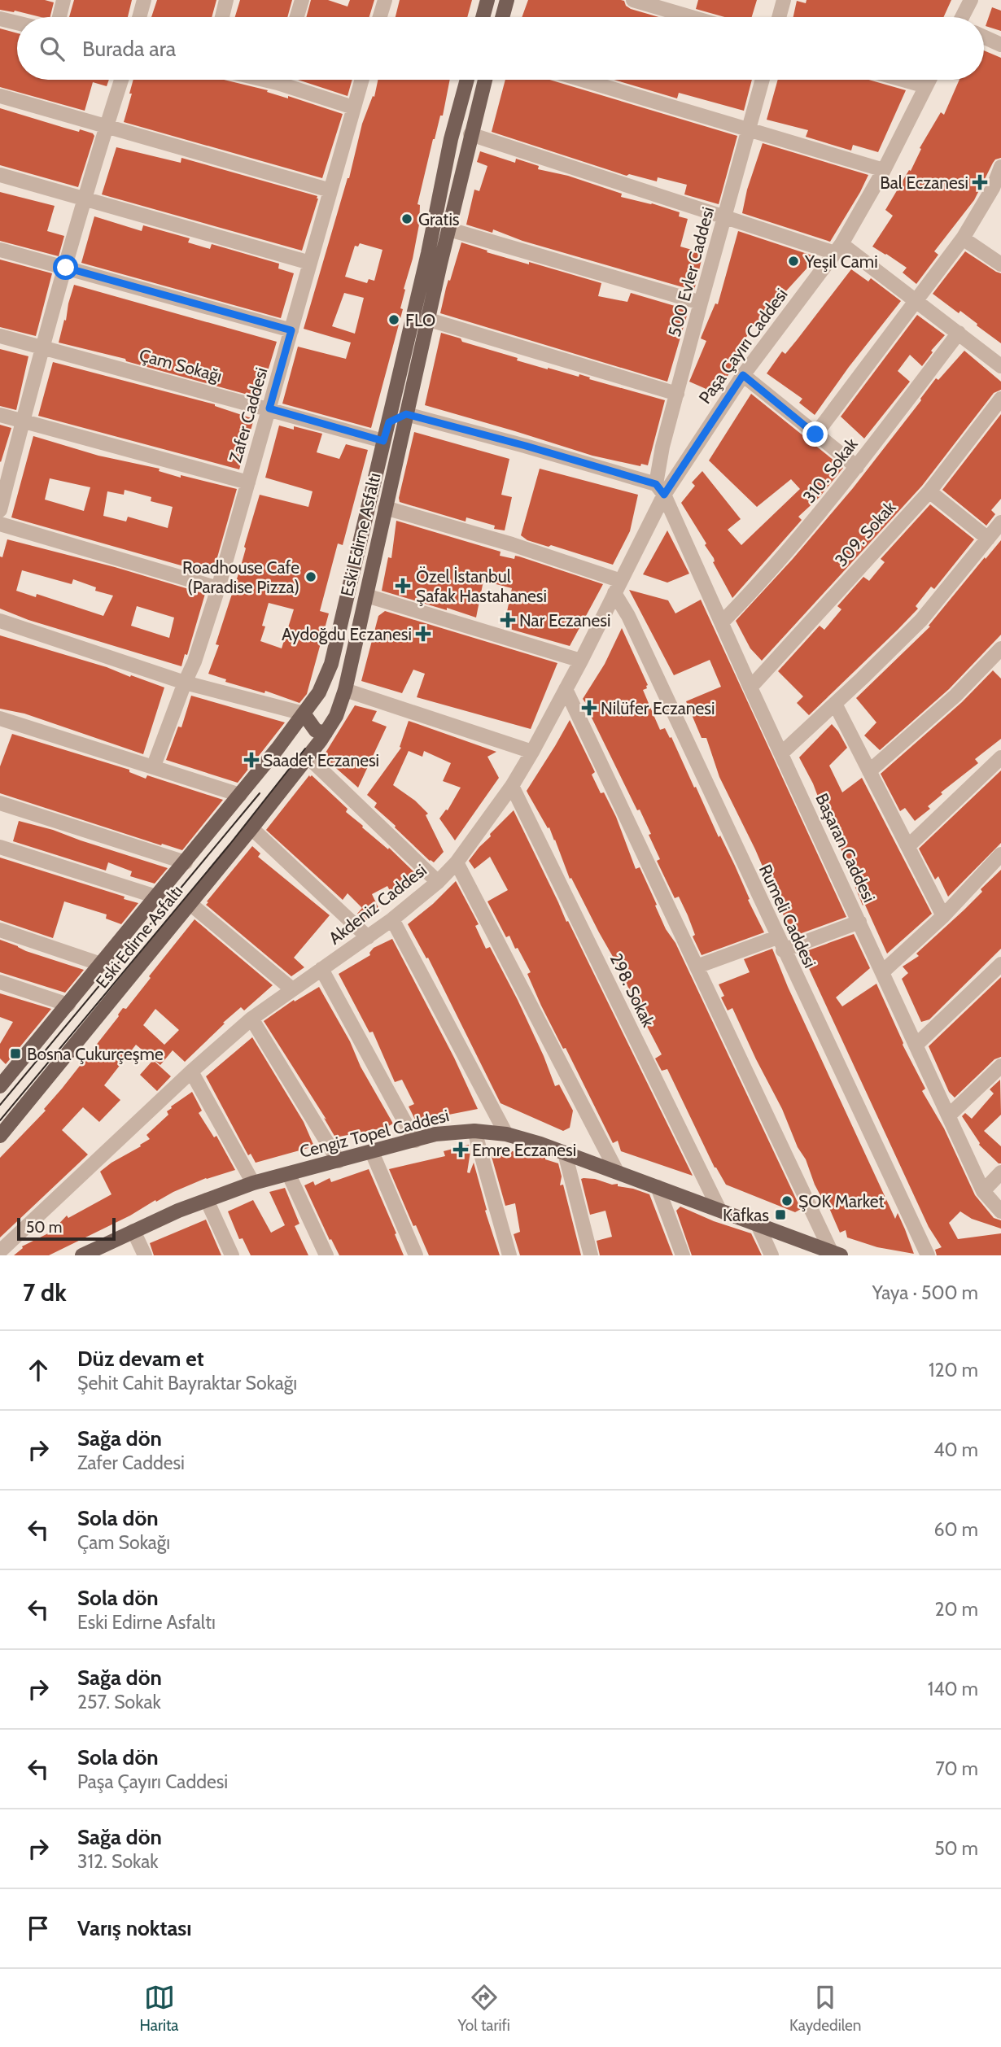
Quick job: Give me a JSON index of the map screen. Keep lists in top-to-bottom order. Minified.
{"streets":{"main road":["Eski Edirne Asfaltı","Cengiz Topel Caddesi"],"street":["500 Evler Caddesi","Paşa Çayırı Caddesi","Çam Sokağı","Zafer Caddesi","310. Sokak","309. Sokak","Başaran Caddesi","Akdeniz Caddesi","Rumeli Caddesi","298. Sokak"]},"crossings":[["500 Evler Caddesi","Paşa Çayırı Caddesi"],["500 Evler Caddesi","Başaran Caddesi"],["500 Evler Caddesi","Akdeniz Caddesi"],["Paşa Çayırı Caddesi","Başaran Caddesi"],["Paşa Çayırı Caddesi","Akdeniz Caddesi"],["Çam Sokağı","Zafer Caddesi"],["Çam Sokağı","Eski Edirne Asfaltı"],["310. Sokak","Başaran Caddesi"],["309. Sokak","Başaran Caddesi"],["Başaran Caddesi","Akdeniz Caddesi"],["Akdeniz Caddesi","Rumeli Caddesi"],["Akdeniz Caddesi","298. Sokak"],["298. Sokak","Cengiz Topel Caddesi"]],"places":{"health":["Bal Eczanesi","Özel İstanbul Şafak Hastahanesi","Nar Eczanesi","Aydoğdu Eczanesi","Nilüfer Eczanesi","Saadet Eczanesi","Emre Eczanesi"],"other":["Gratis","Yeşil Cami","FLO","Roadhouse Cafe (Paradise Pizza)","ŞOK Market"],"transit":["Bosna Çukurçeşme","Kafkas"]},"scale_bar":"50 m","page":{"search":"Burada ara","scale":"50 m","heading":["7 dk","Yaya · 500 m"],"list":[["Düz devam et","Şehit Cahit Bayraktar Sokağı","120 m"],["Sağa dön","Zafer Caddesi","40 m"],["Sola dön","Çam Sokağı","60 m"],["Sola dön","Eski Edirne Asfaltı","20 m"],["Sağa dön","257. Sokak","140 m"],["Sola dön","Paşa Çayırı Caddesi","70 m"],["Sağa dön","312. Sokak","50 m"],"Varış noktası"],"nav":["Harita","Yol tarifi","Kaydedilen"]}}
